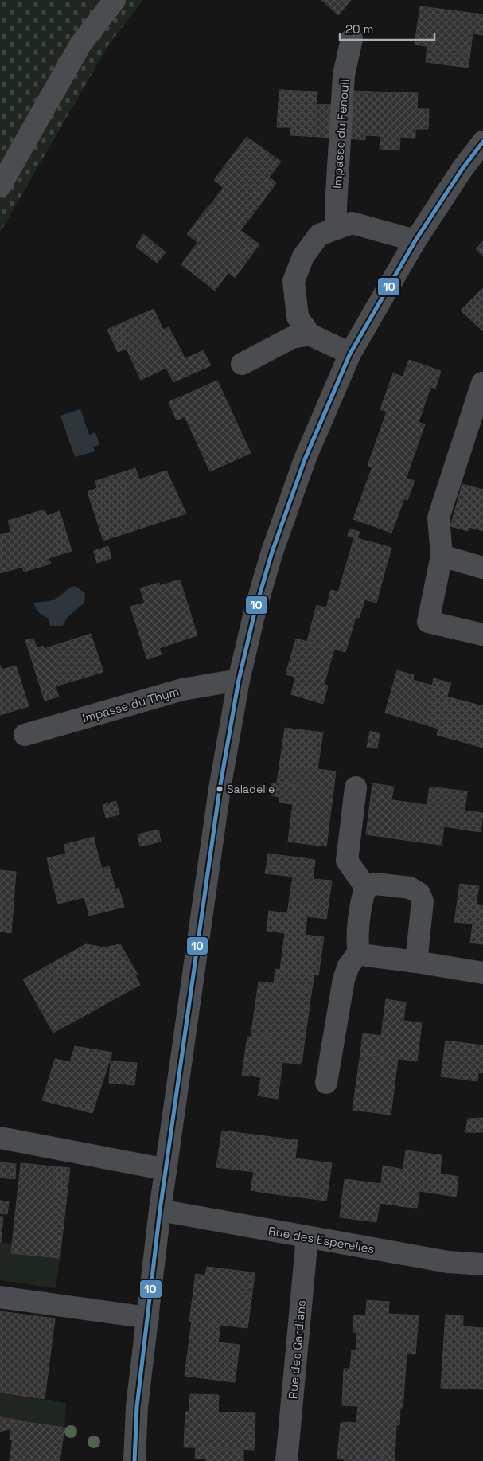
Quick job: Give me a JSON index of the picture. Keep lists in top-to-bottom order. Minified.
{"streets":{"street":["Impasse du Fenouil","Impasse du Thym","Rue des Esperelles","Rue des Gardians"]},"crossings":[["Rue des Esperelles","Rue des Gardians"]],"places":["Saladelle"],"lines":["transit line 10"],"scale_bar":"20 m"}
